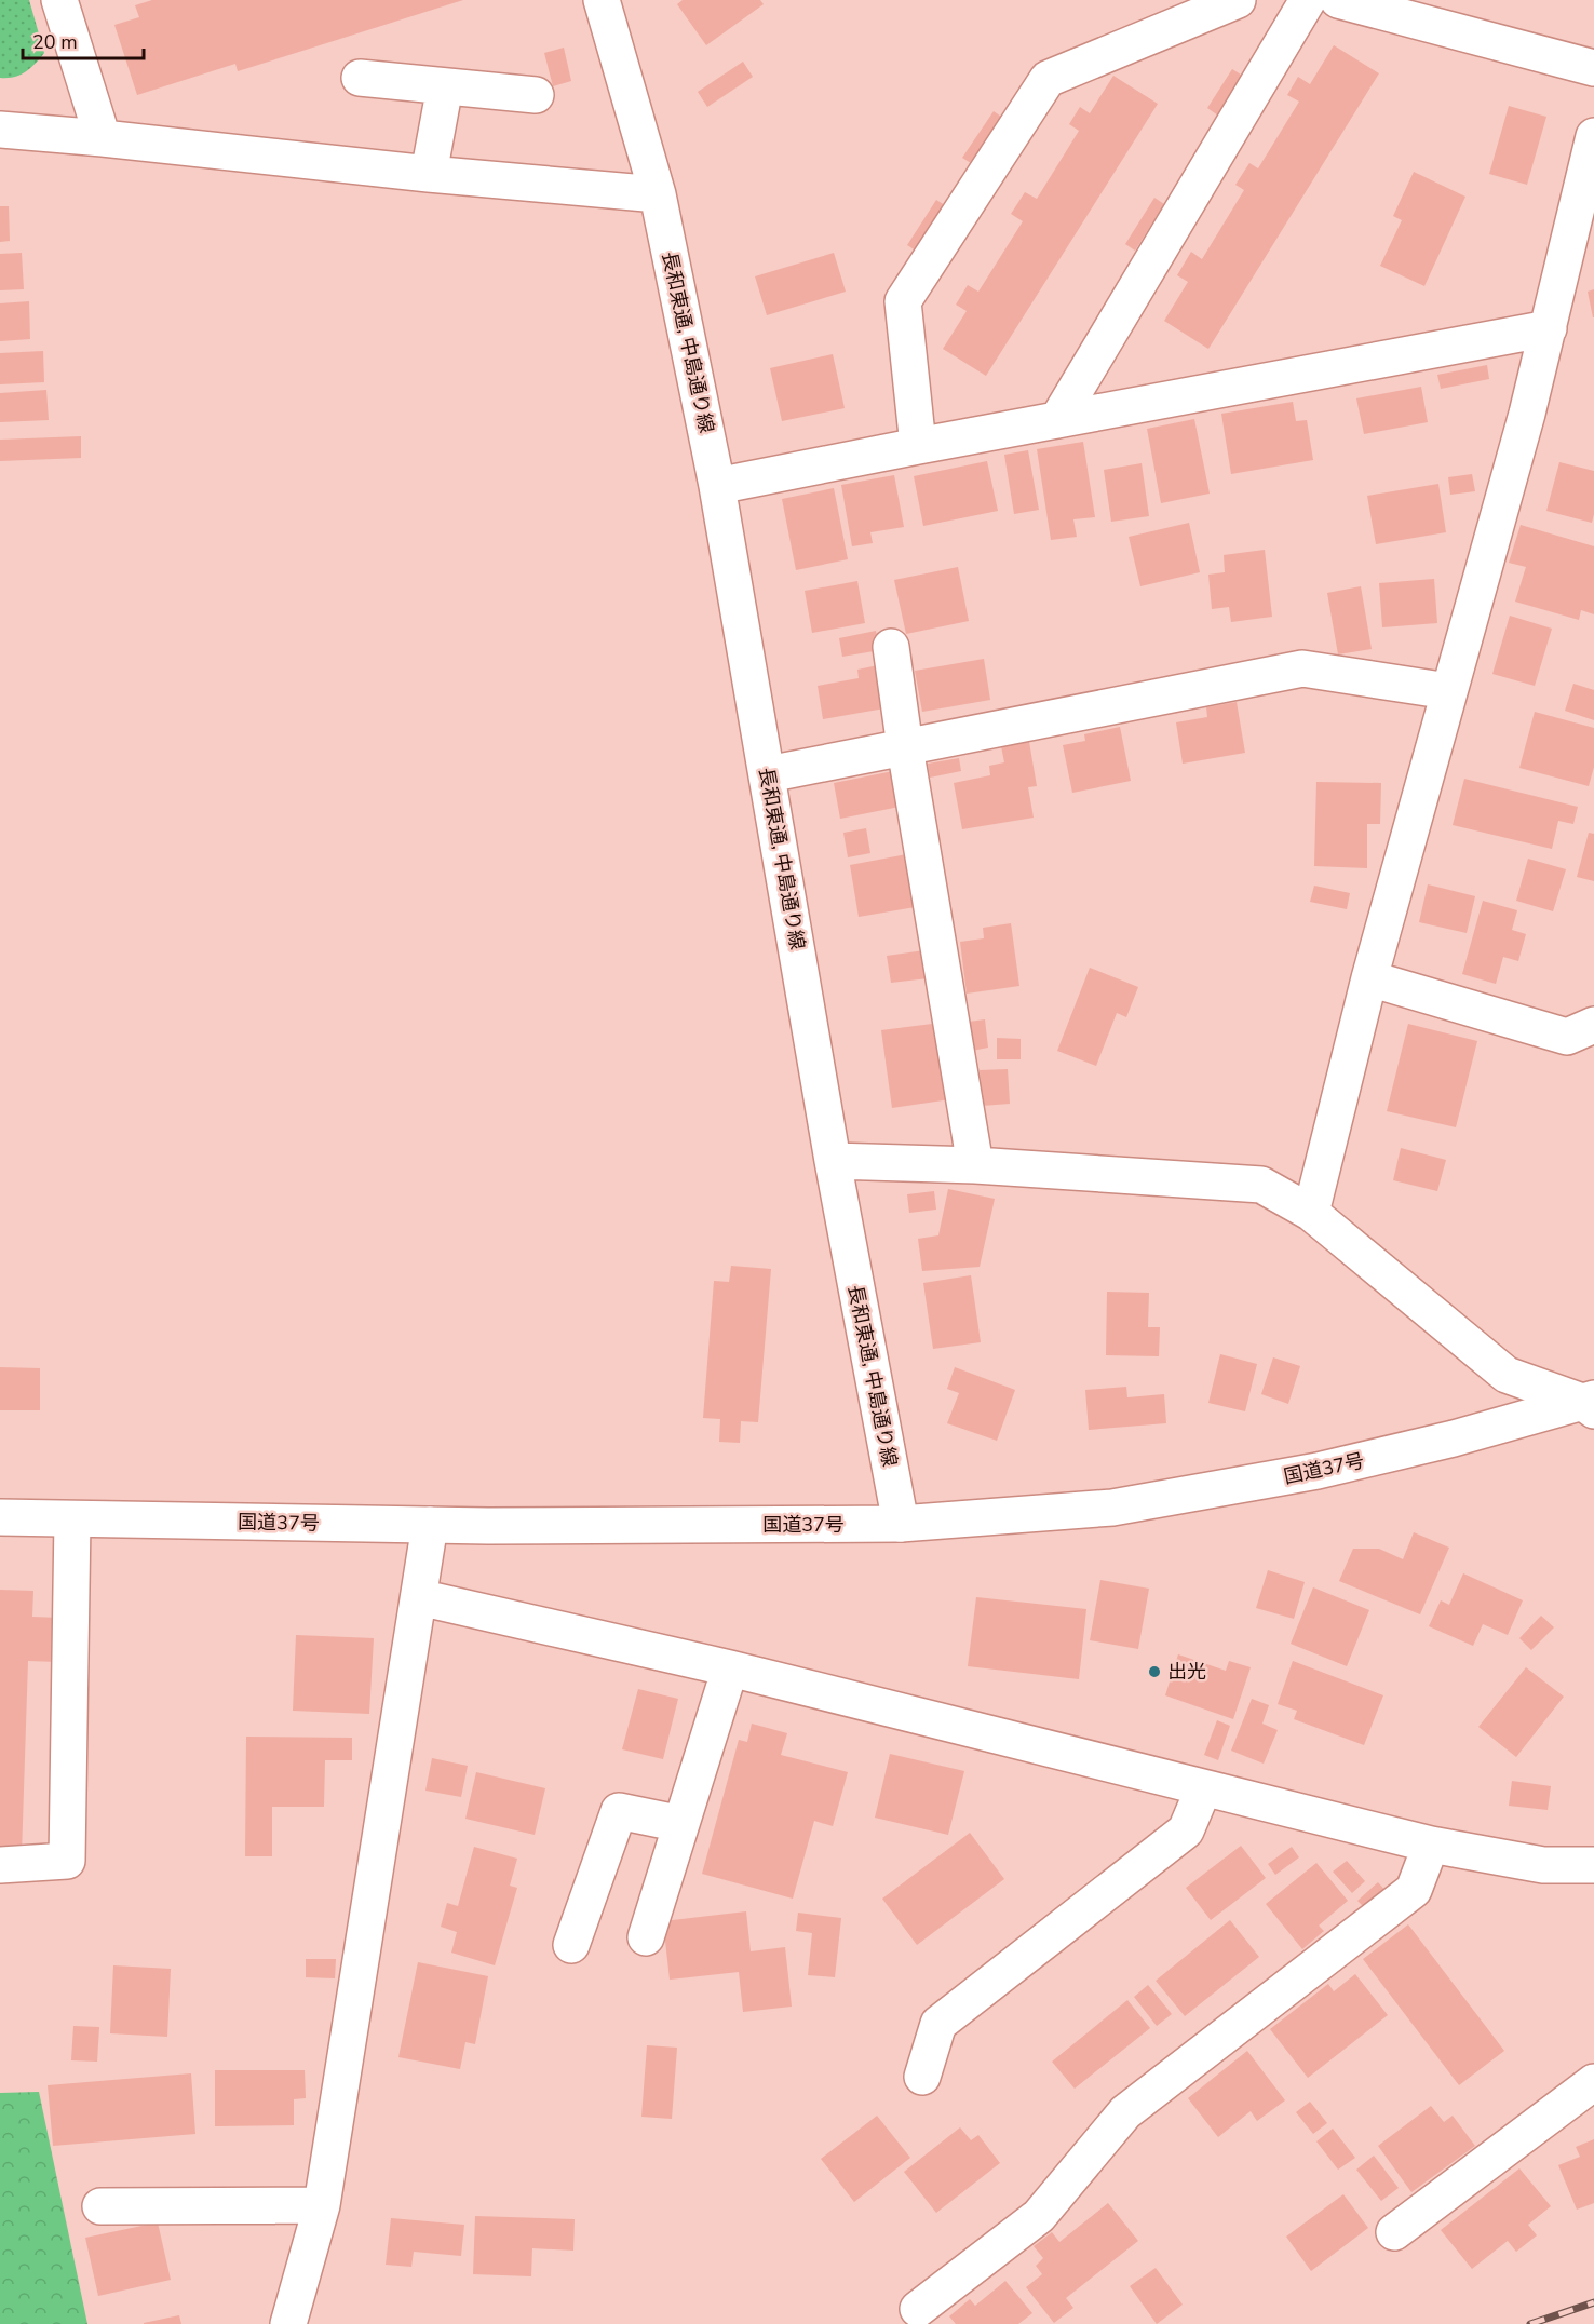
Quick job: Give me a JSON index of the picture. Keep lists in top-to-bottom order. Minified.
{"streets":{"main road":["長和東通, 中島通り線","国道37号"]},"crossings":[["長和東通, 中島通り線","国道37号"]],"places":["出光"],"scale_bar":"20 m"}
